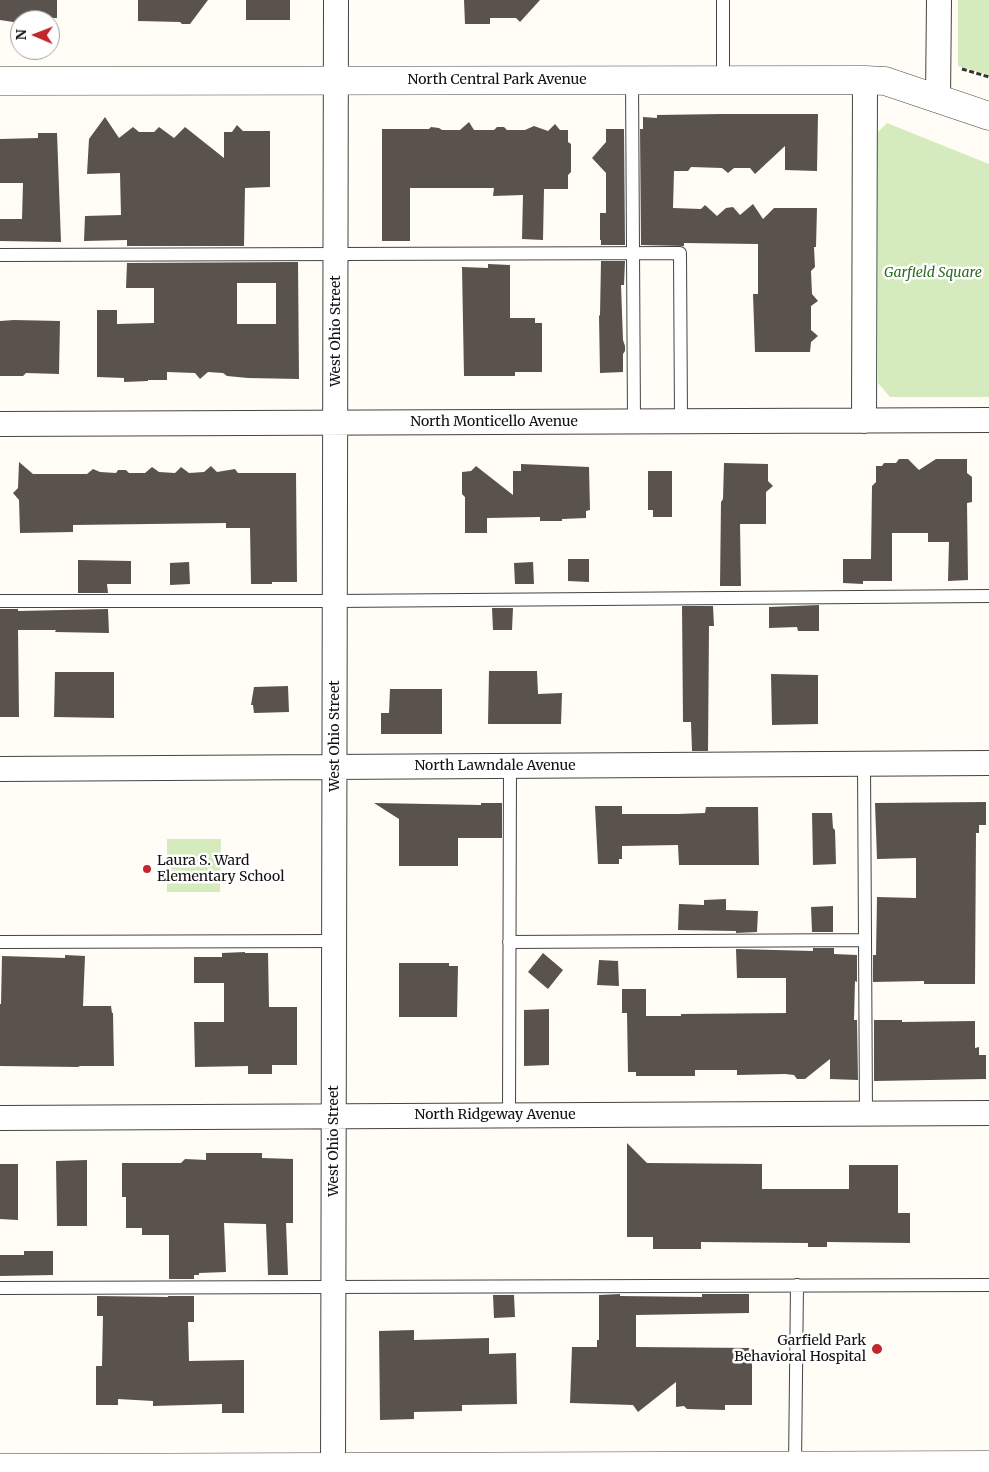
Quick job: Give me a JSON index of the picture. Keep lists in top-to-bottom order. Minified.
{"streets":{"street":["North Central Park Avenue","West Ohio Street","North Monticello Avenue","North Lawndale Avenue","North Ridgeway Avenue"]},"crossings":[["North Central Park Avenue","West Ohio Street"],["West Ohio Street","North Monticello Avenue"],["West Ohio Street","North Lawndale Avenue"],["West Ohio Street","North Ridgeway Avenue"]],"parks":["Garfield Square"],"places":["Laura S. Ward Elementary School","Garfield Park Behavioral Hospital"],"north":"left"}
